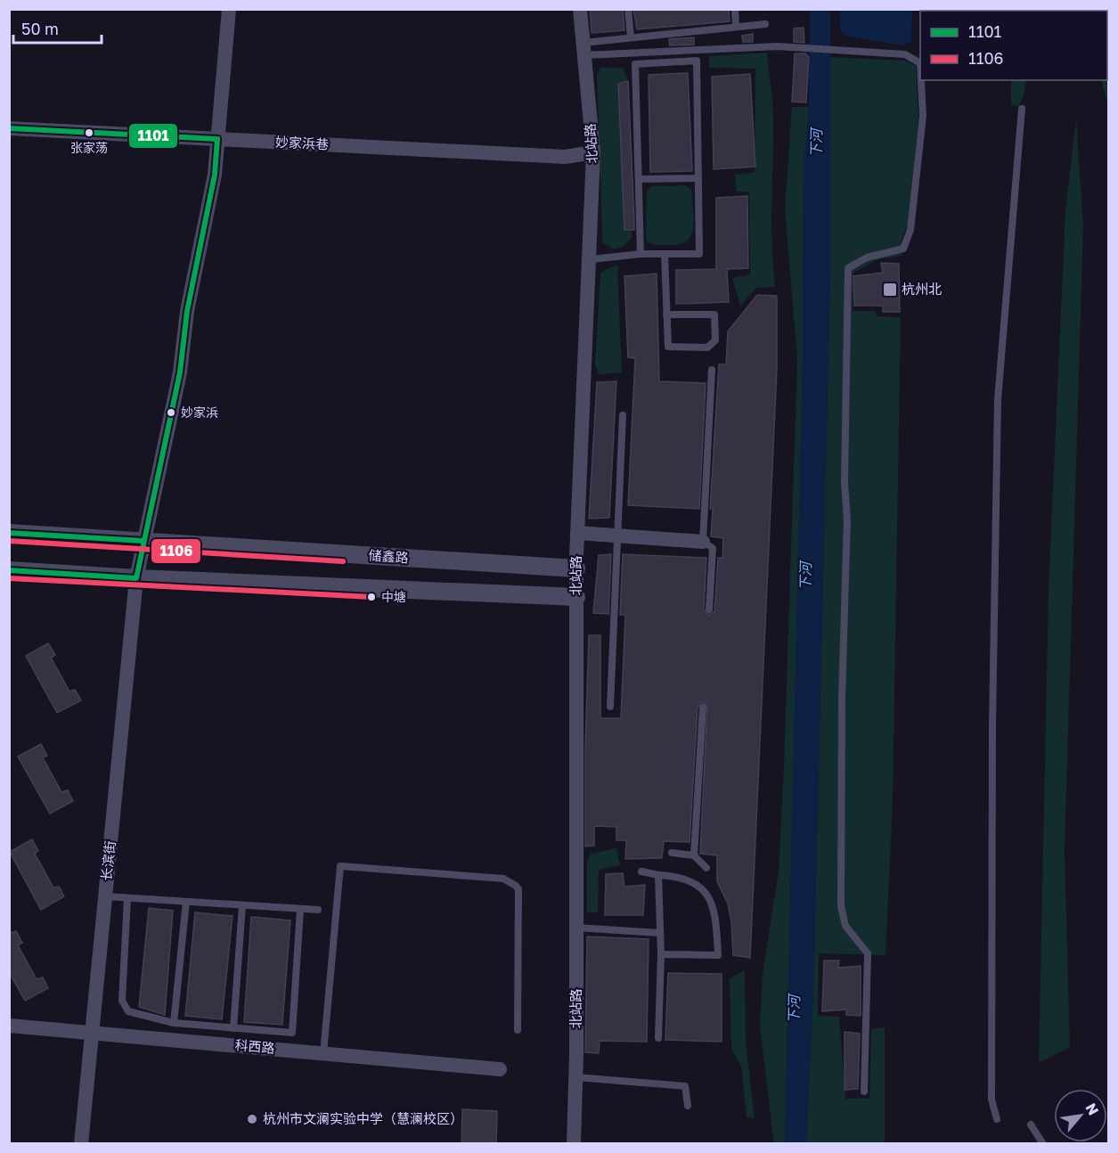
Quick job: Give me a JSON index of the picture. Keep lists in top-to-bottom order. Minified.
{"streets":{"street":["妙家浜巷","北站路","储鑫路","长滨街","科西路"]},"crossings":[["妙家浜巷","北站路"],["妙家浜巷","长滨街"],["北站路","储鑫路"],["储鑫路","长滨街"],["长滨街","科西路"]],"water":["下河"],"places":{"other":["张家荡","妙家浜","中塘","杭州市文澜实验中学（慧澜校区）"],"transit":["杭州北"]},"lines":["transit line 1101","transit line 1106"],"legend":["1101","1106"],"scale_bar":"50 m","north":"top right"}
